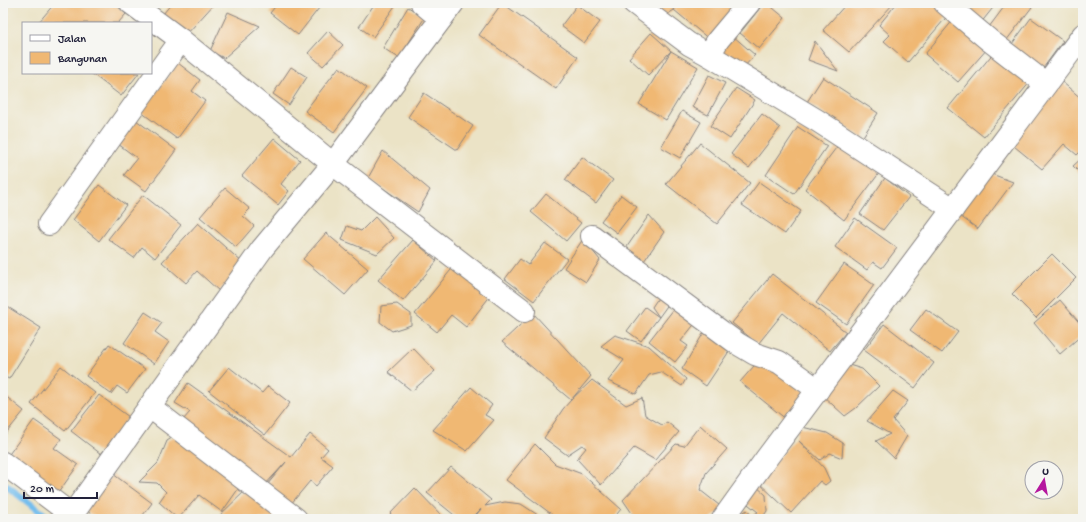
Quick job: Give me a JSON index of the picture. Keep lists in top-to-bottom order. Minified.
{"legend":["Jalan","Bangunan"],"scale_bar":"20 m","north":"top"}
